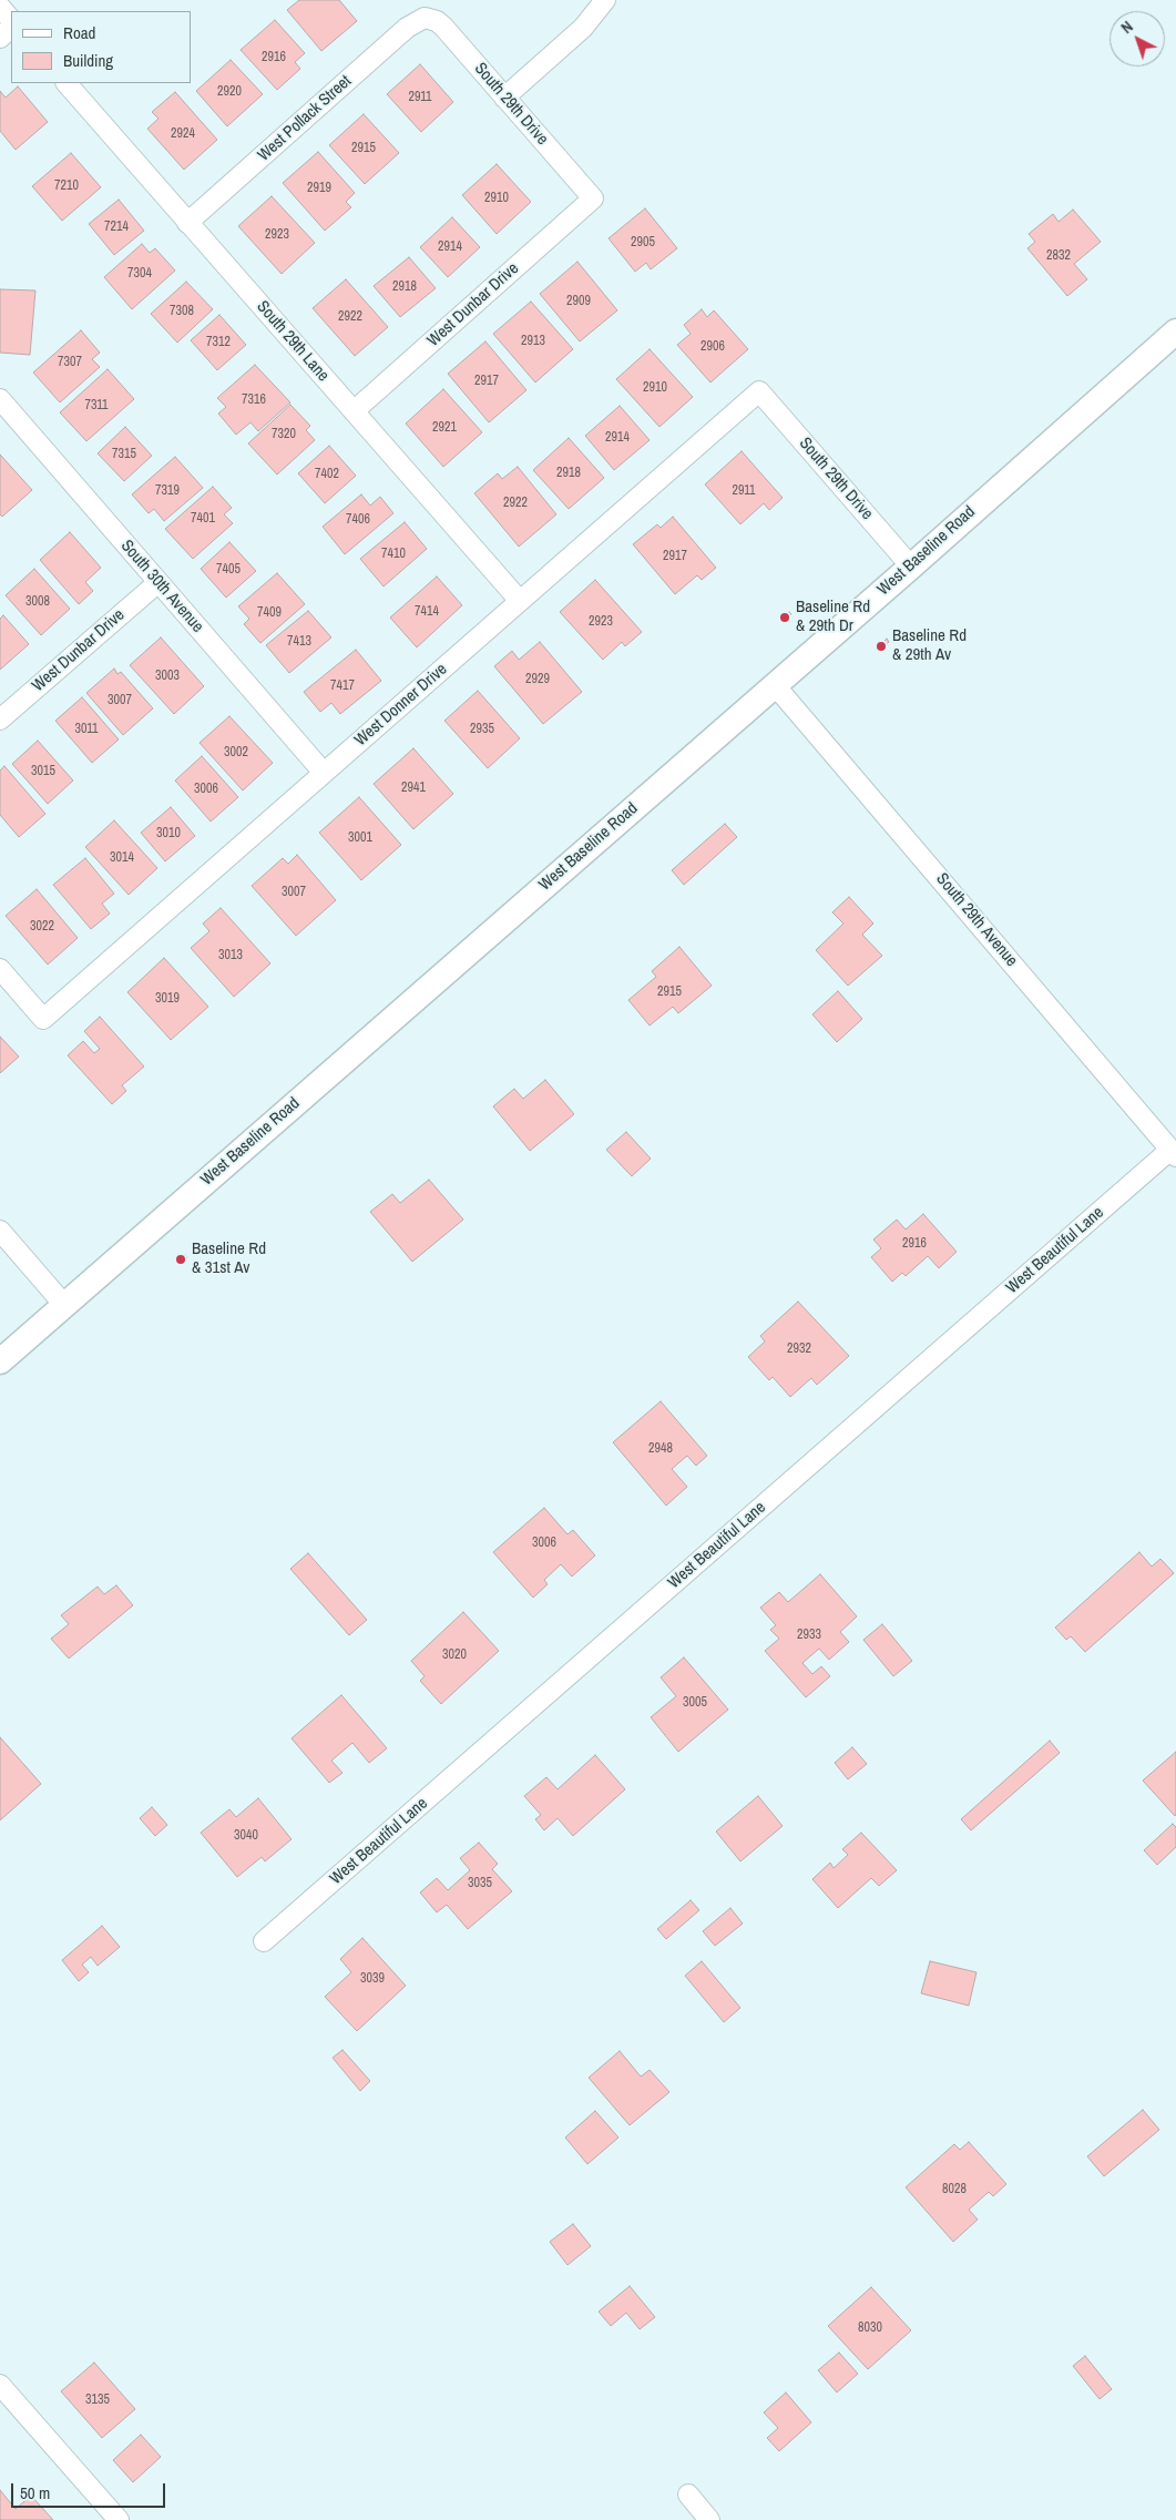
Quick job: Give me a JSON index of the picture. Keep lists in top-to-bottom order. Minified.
{"streets":{"main road":["West Baseline Road"],"street":["South 29th Drive","West Pollack Street","West Dunbar Drive","South 29th Lane","South 30th Avenue","West Donner Drive","South 29th Avenue","West Beautiful Lane"]},"crossings":[["South 29th Drive","West Pollack Street"],["South 29th Drive","West Dunbar Drive"],["South 29th Drive","West Baseline Road"],["South 29th Drive","West Donner Drive"],["West Pollack Street","South 29th Lane"],["West Dunbar Drive","South 29th Lane"],["West Dunbar Drive","South 30th Avenue"],["South 29th Lane","West Donner Drive"],["West Baseline Road","South 29th Avenue"],["South 30th Avenue","West Donner Drive"],["South 29th Avenue","West Beautiful Lane"]],"places":["Baseline Rd & 29th Dr","Baseline Rd & 29th Av","Baseline Rd & 31st Av"],"house_numbers":["2916","2920","2911","2924","2915","7210","2919","2910","7214","2923","2905","2914","2832","7304","2918","2909","7308","2922","2913","7312","2906","7307","2917","2910","7316","7311","2921","7320","2914","7315","2918","7402","7319","2911","2922","7401","7406","7410","2917","7405","3008","7414","7409","2923","7413","3003","2929","7417","3007","3011","2935","3002","3015","2941","3006","3010","3001","3014","3007","3022","3013","2915","3019","2916","2932","2948","3006","2933","3020","3005","3040","3035","3039","8028","8030","3135"],"legend":["Road","Building"],"scale_bar":"50 m","north":"top left"}
